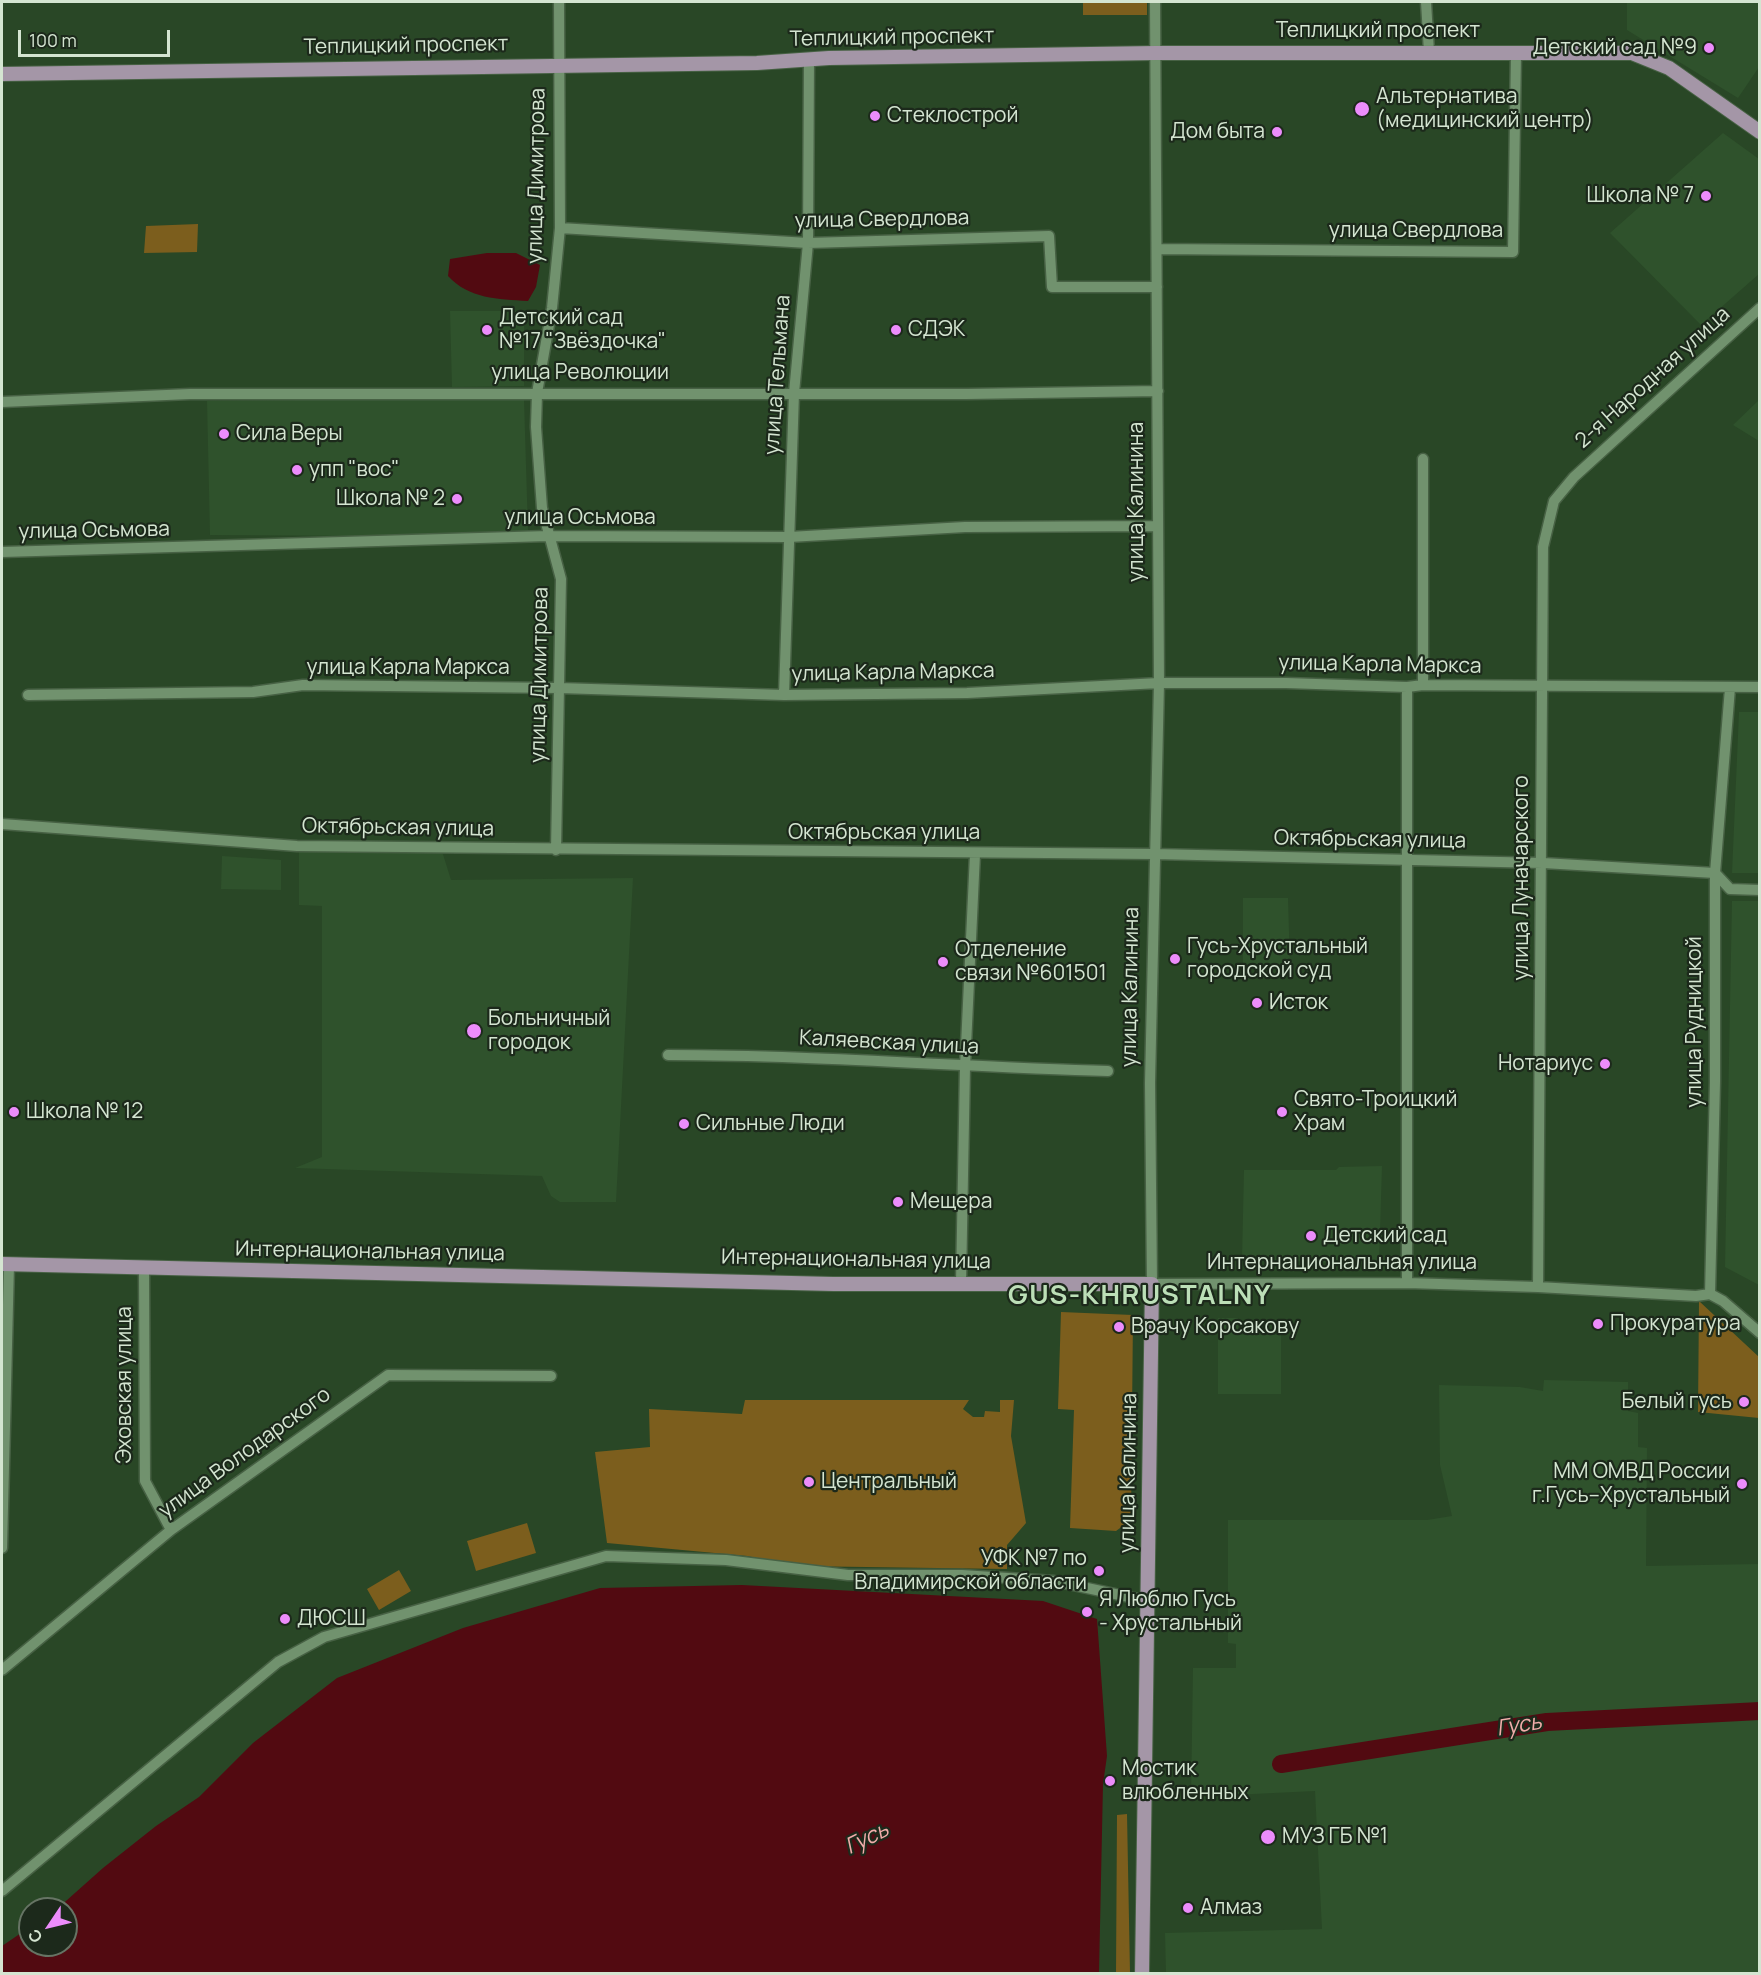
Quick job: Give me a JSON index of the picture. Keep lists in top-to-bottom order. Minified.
{"streets":{"main road":["Теплицкий проспект","улица Калинина","Интернациональная улица"],"street":["улица Димитрова","улица Свердлова","улица Революции","улица Тельмана","2-я Народная улица","улица Осьмова","улица Карла Маркса","Октябрьская улица","улица Луначарского","улица Рудницкой","Каляевская улица","Эховская улица","улица Володарского"]},"crossings":[["Теплицкий проспект","улица Димитрова"],["Теплицкий проспект","улица Свердлова"],["Теплицкий проспект","улица Тельмана"],["Теплицкий проспект","улица Калинина"],["улица Димитрова","улица Свердлова"],["улица Димитрова","улица Революции"],["улица Димитрова","улица Осьмова"],["улица Димитрова","улица Карла Маркса"],["улица Димитрова","Октябрьская улица"],["улица Свердлова","улица Тельмана"],["улица Свердлова","улица Калинина"],["улица Революции","улица Тельмана"],["улица Революции","улица Калинина"],["улица Тельмана","улица Осьмова"],["улица Тельмана","улица Карла Маркса"],["2-я Народная улица","улица Луначарского"],["улица Калинина","улица Осьмова"],["улица Калинина","улица Карла Маркса"],["улица Калинина","Октябрьская улица"],["улица Калинина","Интернациональная улица"],["улица Карла Маркса","улица Луначарского"],["улица Карла Маркса","улица Рудницкой"],["Октябрьская улица","улица Луначарского"],["Октябрьская улица","улица Рудницкой"],["улица Луначарского","Интернациональная улица"],["улица Рудницкой","Интернациональная улица"],["Интернациональная улица","Эховская улица"],["Эховская улица","улица Володарского"]],"districts":["GUS-KHRUSTALNY"],"water":["Гусь"],"places":["Детский сад №9","Альтернатива (медицинский центр)","Стеклострой","Дом быта","Школа № 7","Детский сад №17 \"Звёздочка\"","СДЭК","Сила Веры","упп \"вос\"","Школа № 2","Гусь-Хрустальный городской суд","Отделение связи №601501","Исток","Больничный городок","Нотариус","Школа № 12","Свято-Троицкий Храм","Сильные Люди","Мещера","Детский сад","Прокуратура","Врачу Корсакову","Белый гусь","Центральный","ММ ОМВД России г.Гусь–Хрустальный","УФК №7 по Владимирской области","Я Люблю Гусь - Хрустальный","ДЮСШ","Мостик влюбленных","МУЗ ГБ №1","Алмаз"],"scale_bar":"100 m","north":"bottom left"}
